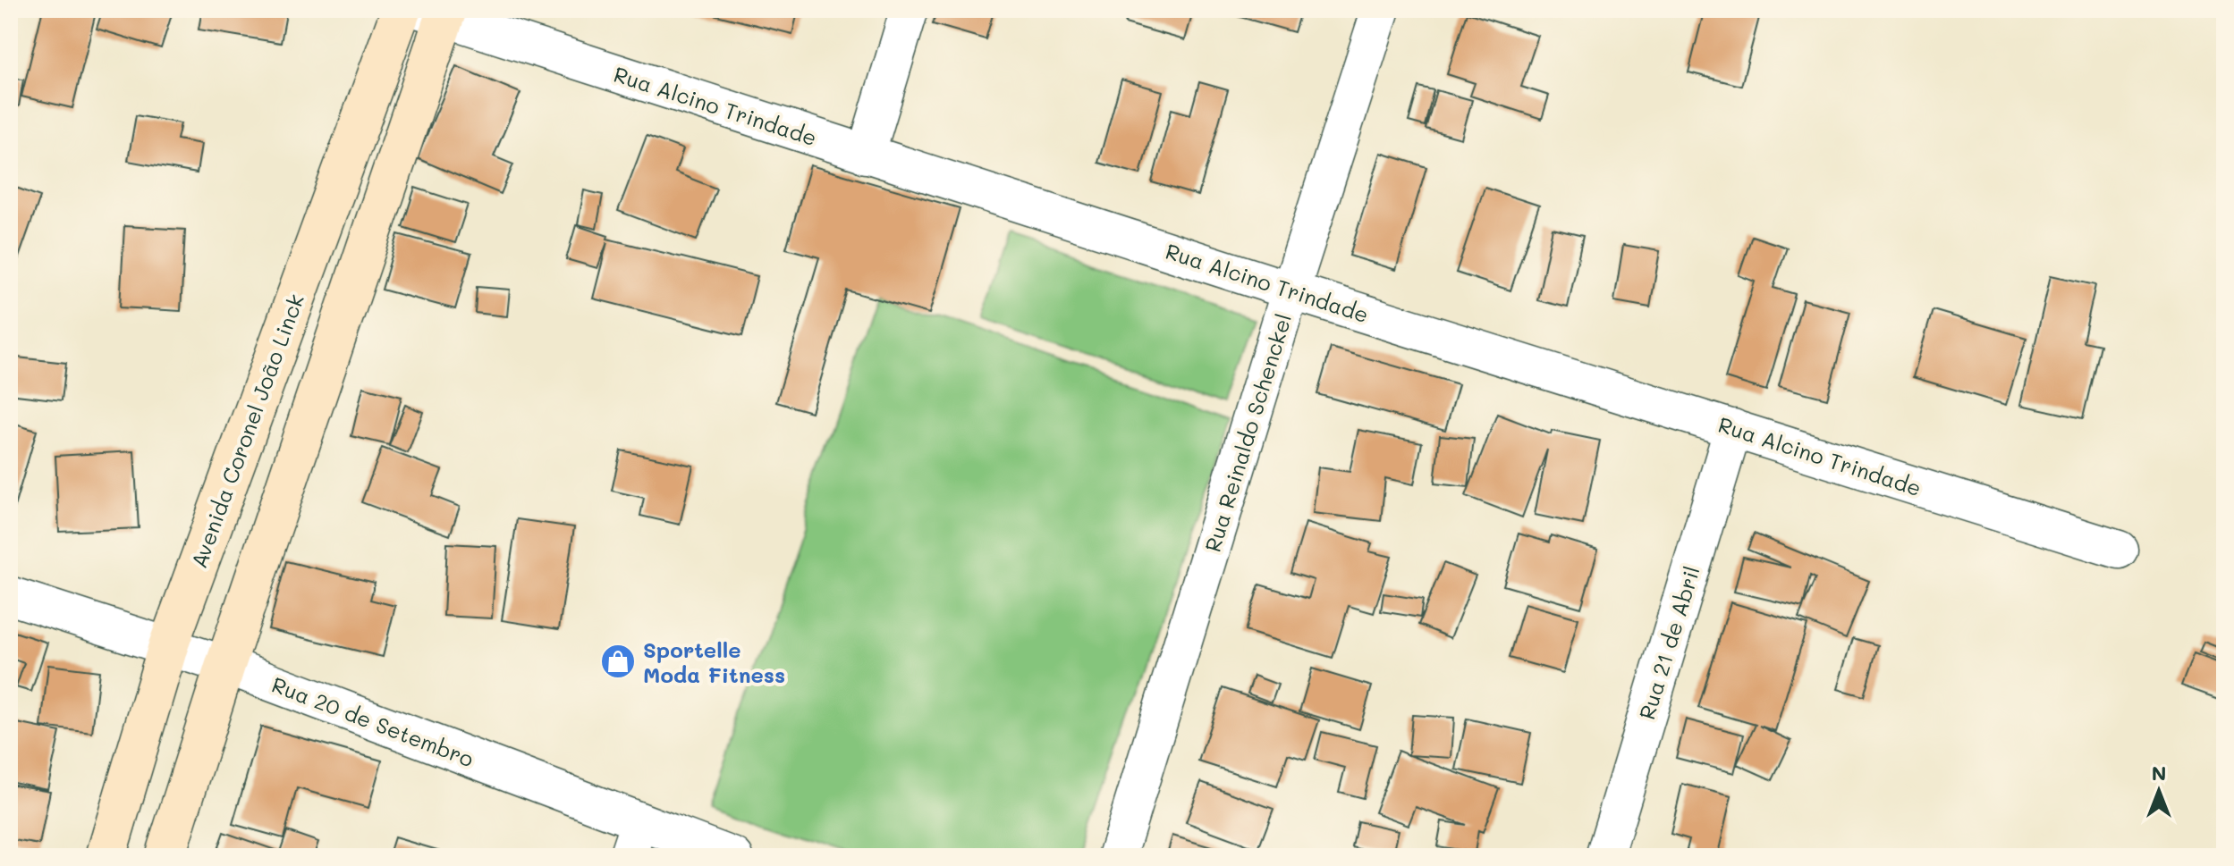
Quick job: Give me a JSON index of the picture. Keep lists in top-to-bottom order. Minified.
{"streets":{"main road":["Avenida Coronel João Linck"],"street":["Rua Alcino Trindade","Rua Reinaldo Schenckel","Rua 21 de Abril","Rua 20 de Setembro"]},"crossings":[["Rua Alcino Trindade","Rua Reinaldo Schenckel"],["Rua Alcino Trindade","Rua 21 de Abril"],["Avenida Coronel João Linck","Rua 20 de Setembro"]],"places":{"shop":["Sportelle Moda Fitness"]},"north":"top"}
